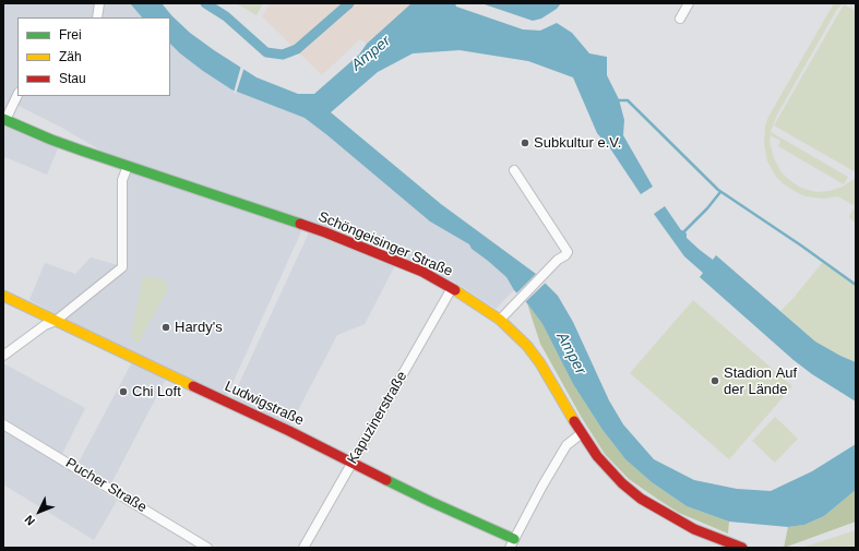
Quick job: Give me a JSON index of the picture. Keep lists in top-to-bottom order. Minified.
{"streets":{"street":["Schöngeisinger Straße","Ludwigstraße","Kapuzinerstraße","Pucher Straße"]},"crossings":[["Schöngeisinger Straße","Kapuzinerstraße"],["Ludwigstraße","Kapuzinerstraße"]],"water":["Amper"],"places":["Subkultur e.V.","Hardy's","Stadion Auf der Lände","Chi Loft"],"legend":["Frei","Zäh","Stau"],"north":"bottom left"}
